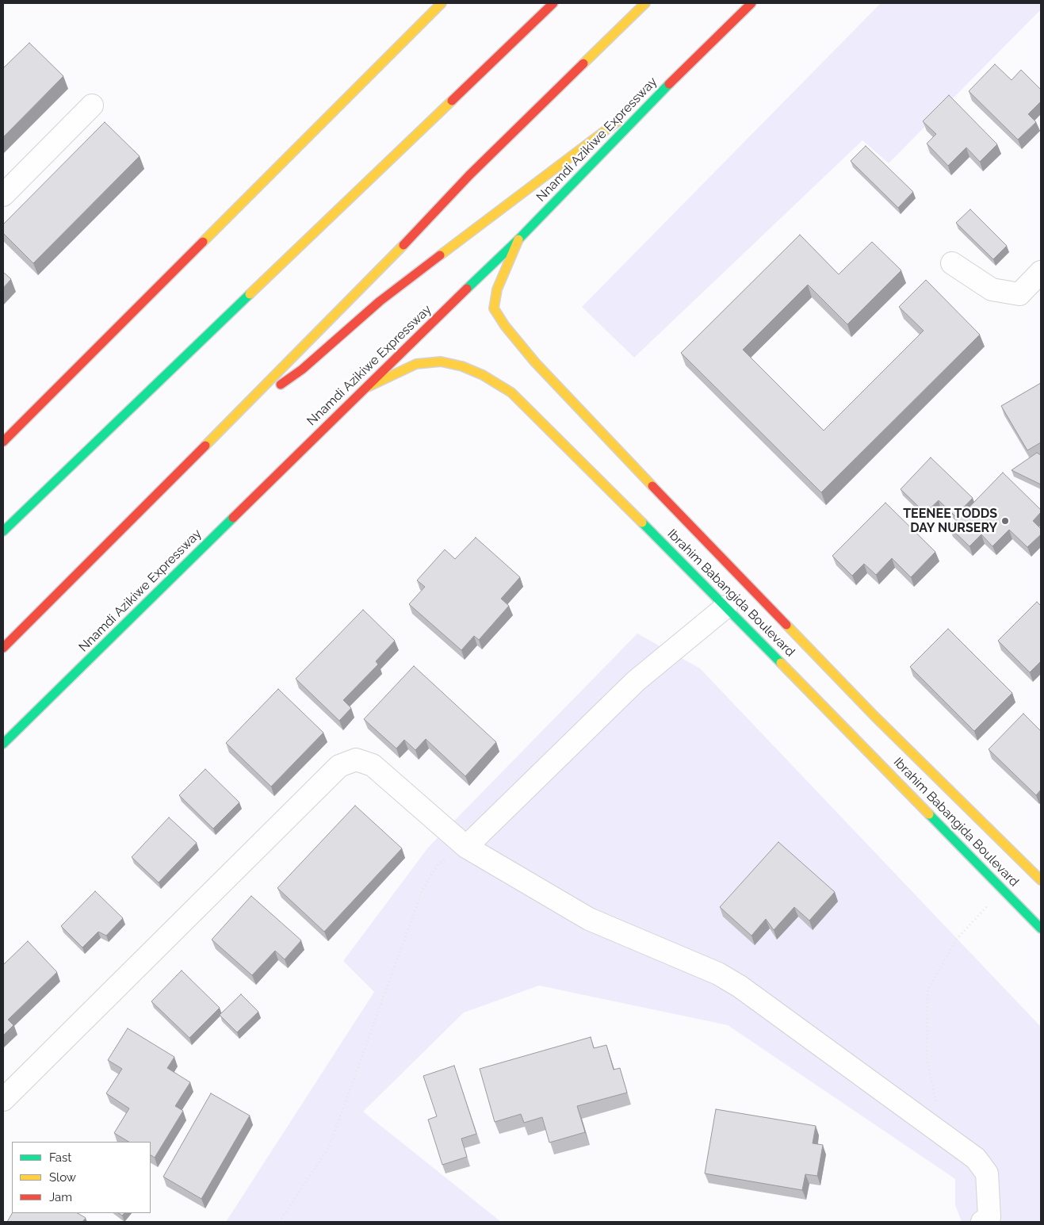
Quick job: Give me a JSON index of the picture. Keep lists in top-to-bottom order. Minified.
{"streets":{"main road":["Nnamdi Azikiwe Expressway","Ibrahim Babangida Boulevard"]},"crossings":[["Nnamdi Azikiwe Expressway","Ibrahim Babangida Boulevard"]],"places":["TEENEE TODDS DAY NURSERY"],"legend":["Fast","Slow","Jam"]}
